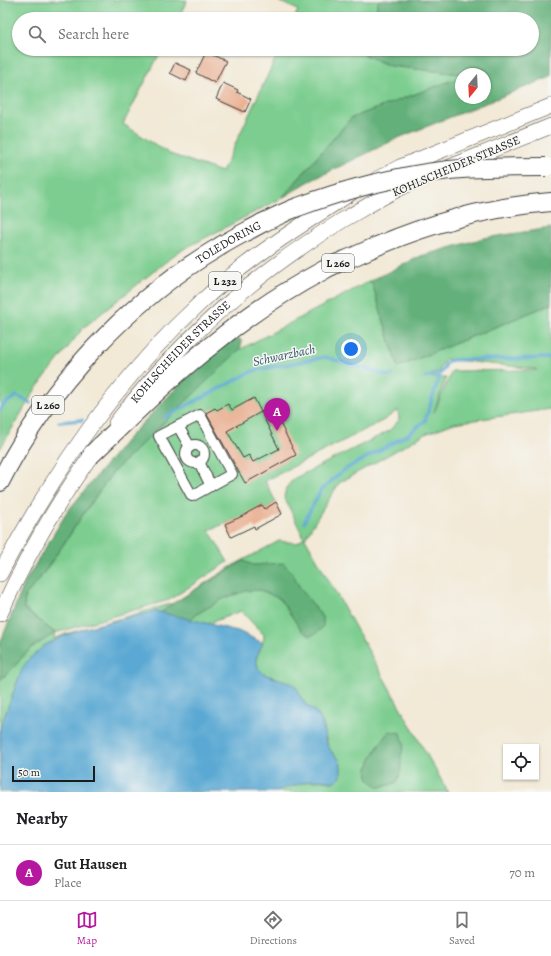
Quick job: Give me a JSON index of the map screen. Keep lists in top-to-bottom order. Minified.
{"streets":{"highway":["TOLEDORING","L 260"],"main road":["KOHLSCHEIDER STRASSE","L 232"]},"crossings":[["KOHLSCHEIDER STRASSE","L 260"]],"water":["Schwarzbach"],"scale_bar":"50 m","north":"bottom","page":{"search":"Search here","pins":"A","scale":"50 m","heading":"Nearby","list":[{"mark":"A","name":"Gut Hausen","note":"Place","value":"70 m"}],"nav":["Map","Directions","Saved"]}}
